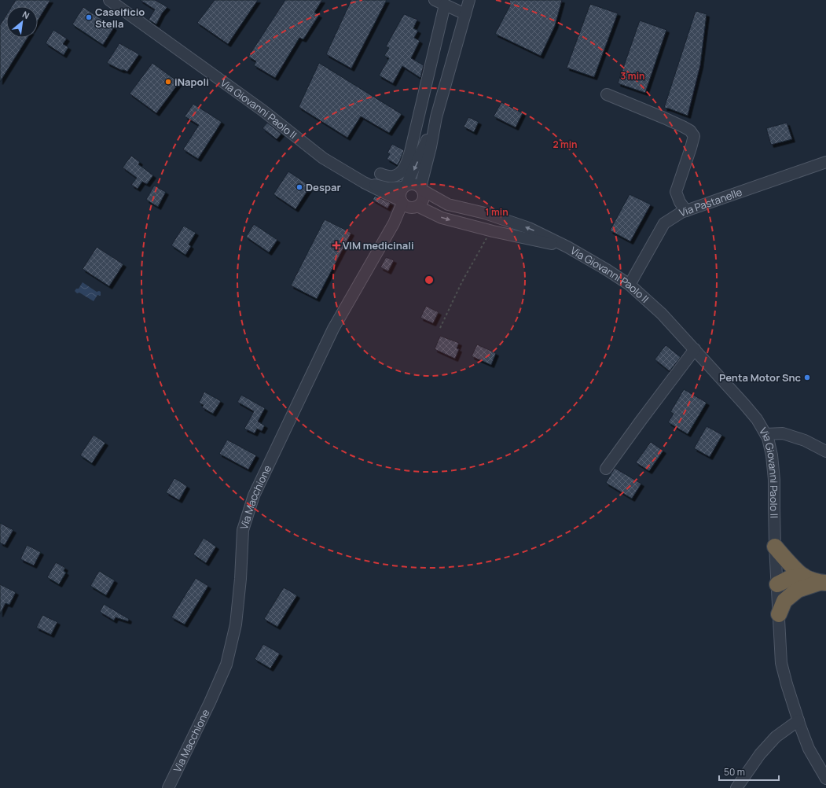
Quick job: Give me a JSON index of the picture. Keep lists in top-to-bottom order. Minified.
{"streets":{"street":["Via Giovanni Paolo II","Via Pastanelle","Via Macchione"]},"crossings":[["Via Giovanni Paolo II","Via Pastanelle"],["Via Giovanni Paolo II","Via Macchione"]],"places":{"other":["Caseificio Stella","iNapoli","Despar","Penta Motor Snc"],"health":["VIM medicinali"]},"scale_bar":"50 m","north":"top right","rings":["3 min","2 min","1 min"]}
